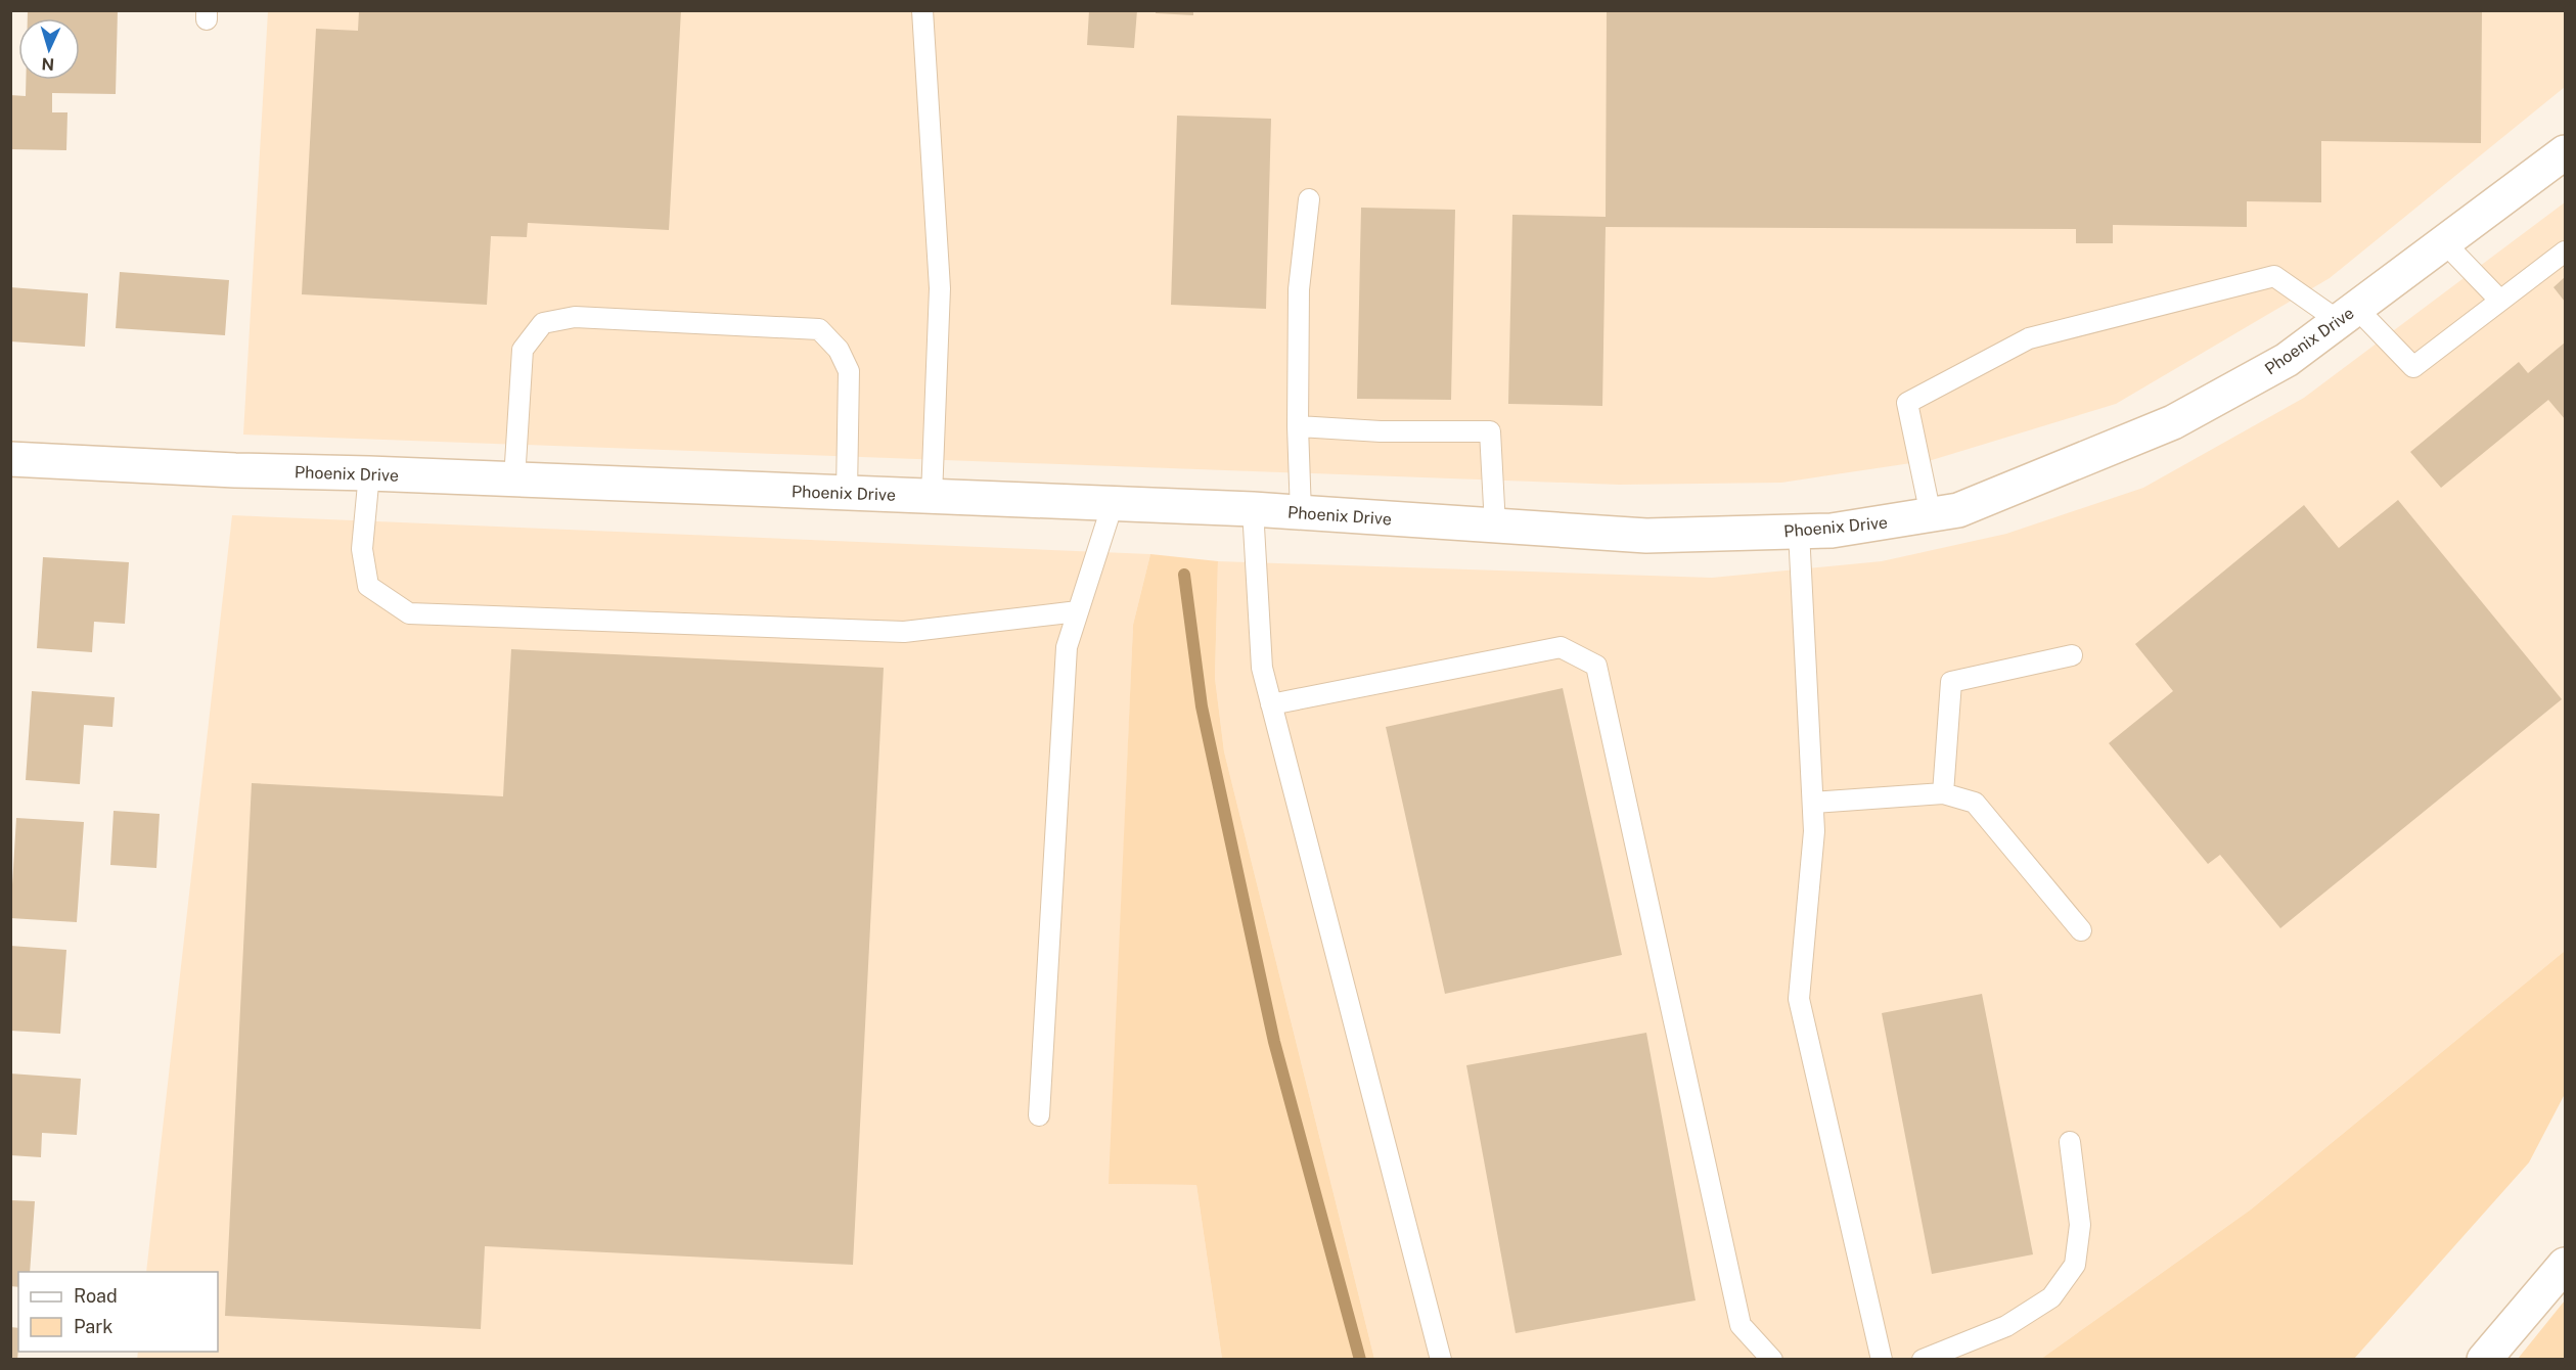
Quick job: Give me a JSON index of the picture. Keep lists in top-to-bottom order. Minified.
{"streets":{"main road":["Phoenix Drive"]},"legend":["Road","Park"],"north":"bottom"}
